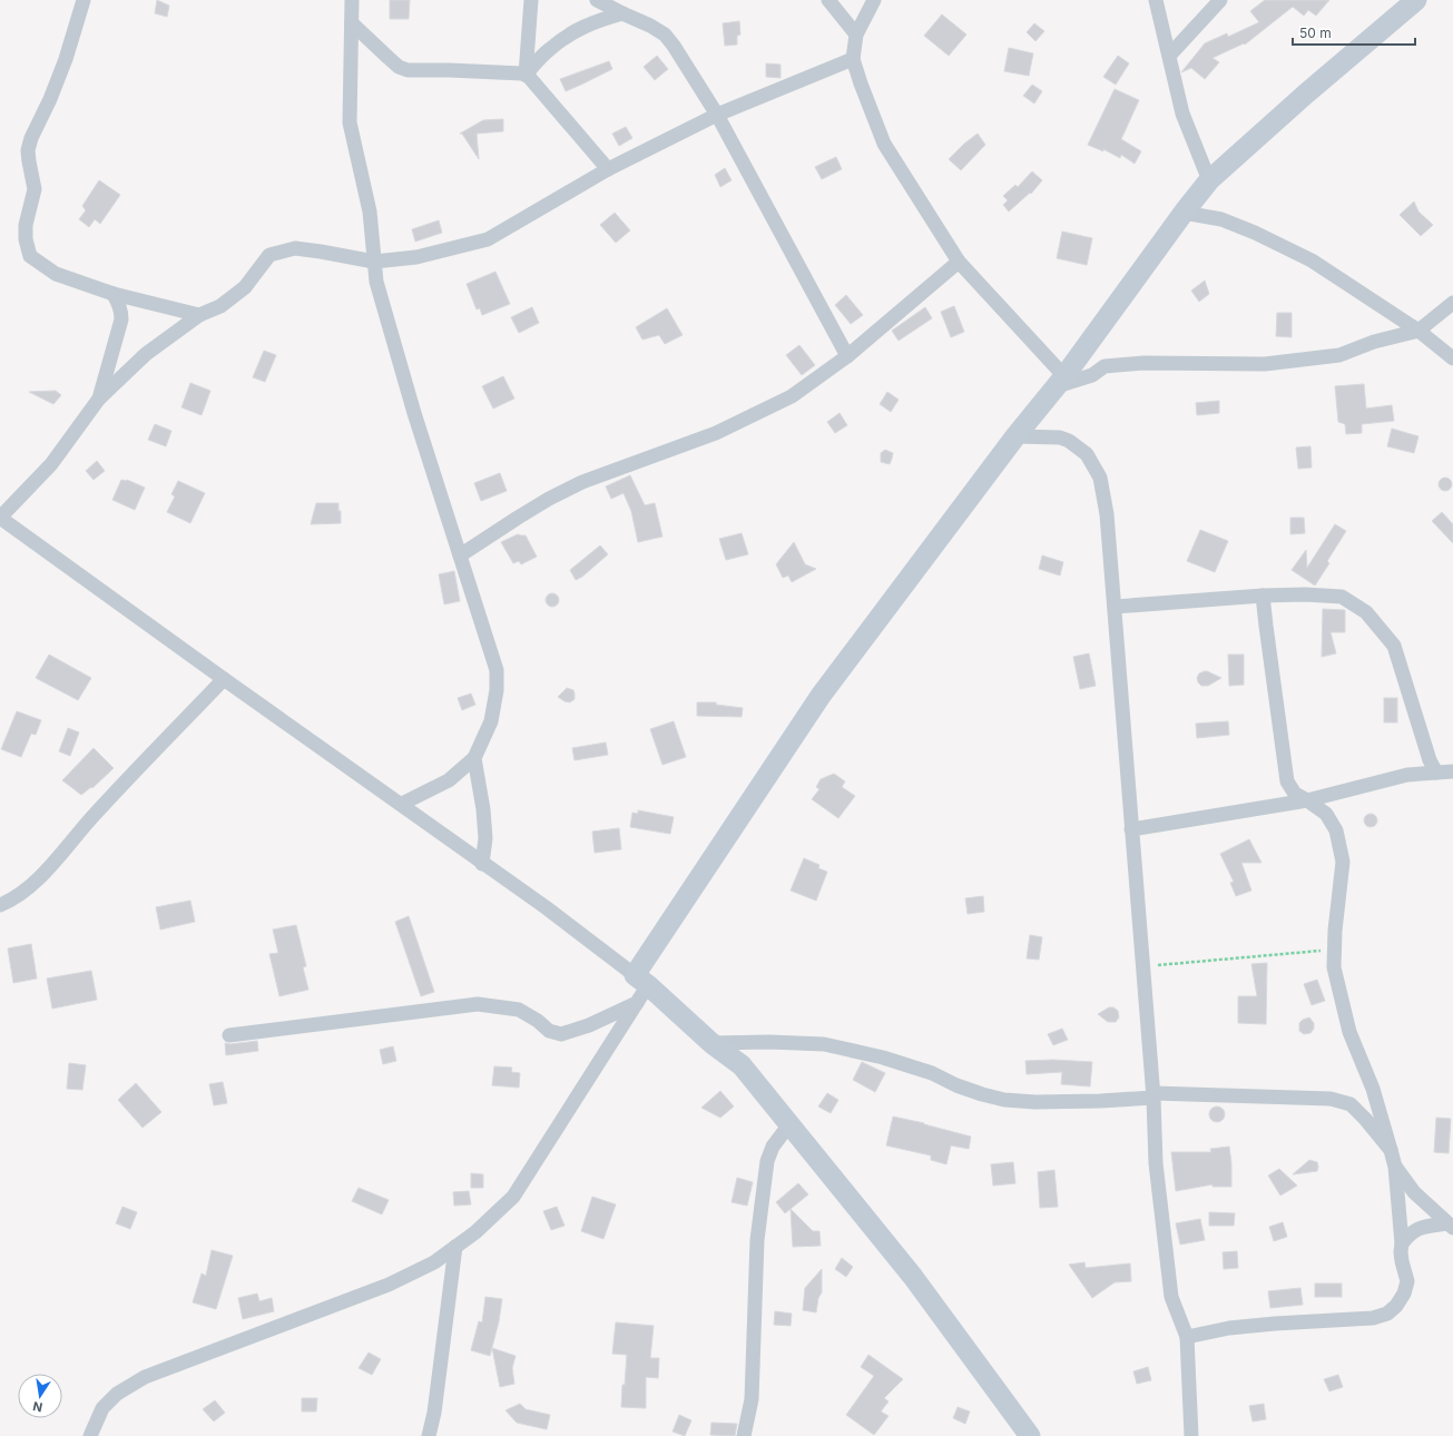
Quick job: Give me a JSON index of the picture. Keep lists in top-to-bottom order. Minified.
{"scale_bar":"50 m","north":"bottom"}
